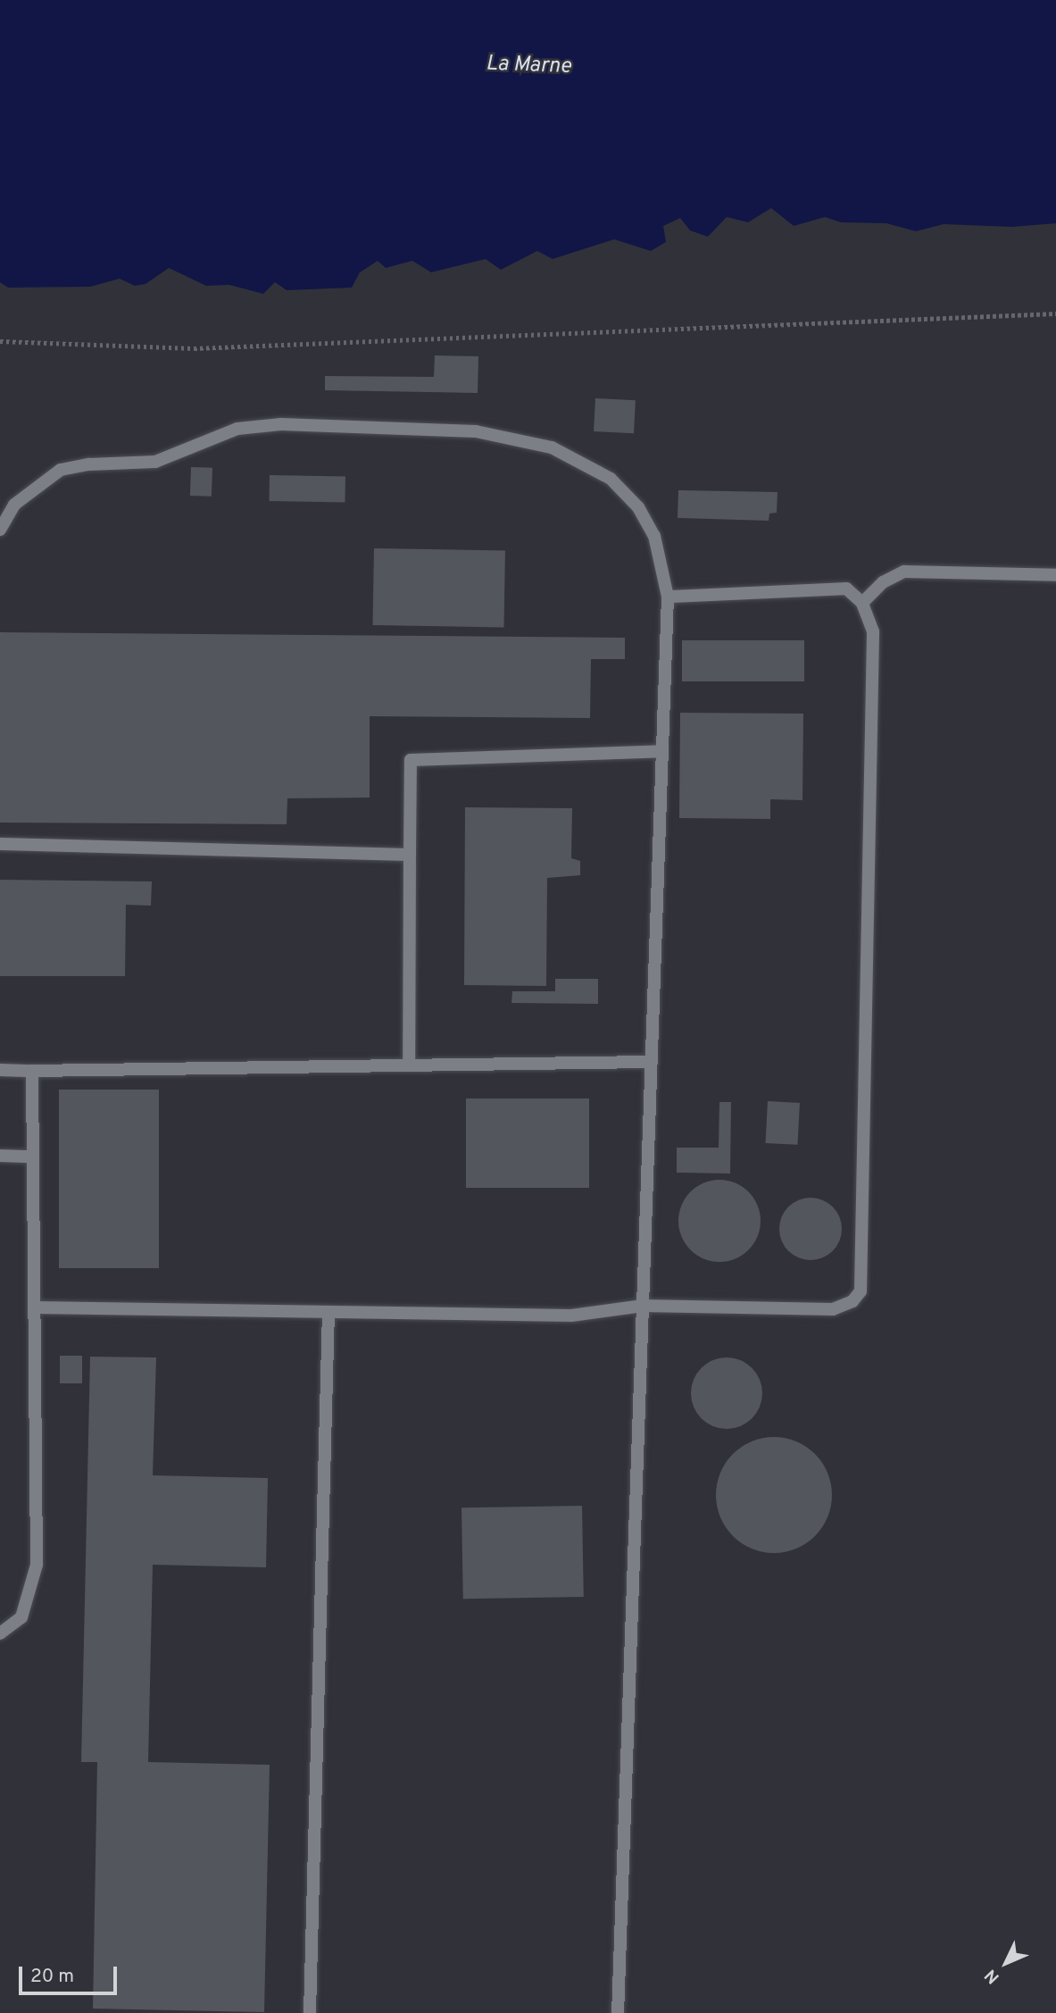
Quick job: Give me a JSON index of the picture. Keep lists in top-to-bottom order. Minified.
{"water":["La Marne"],"scale_bar":"20 m","north":"bottom left"}
